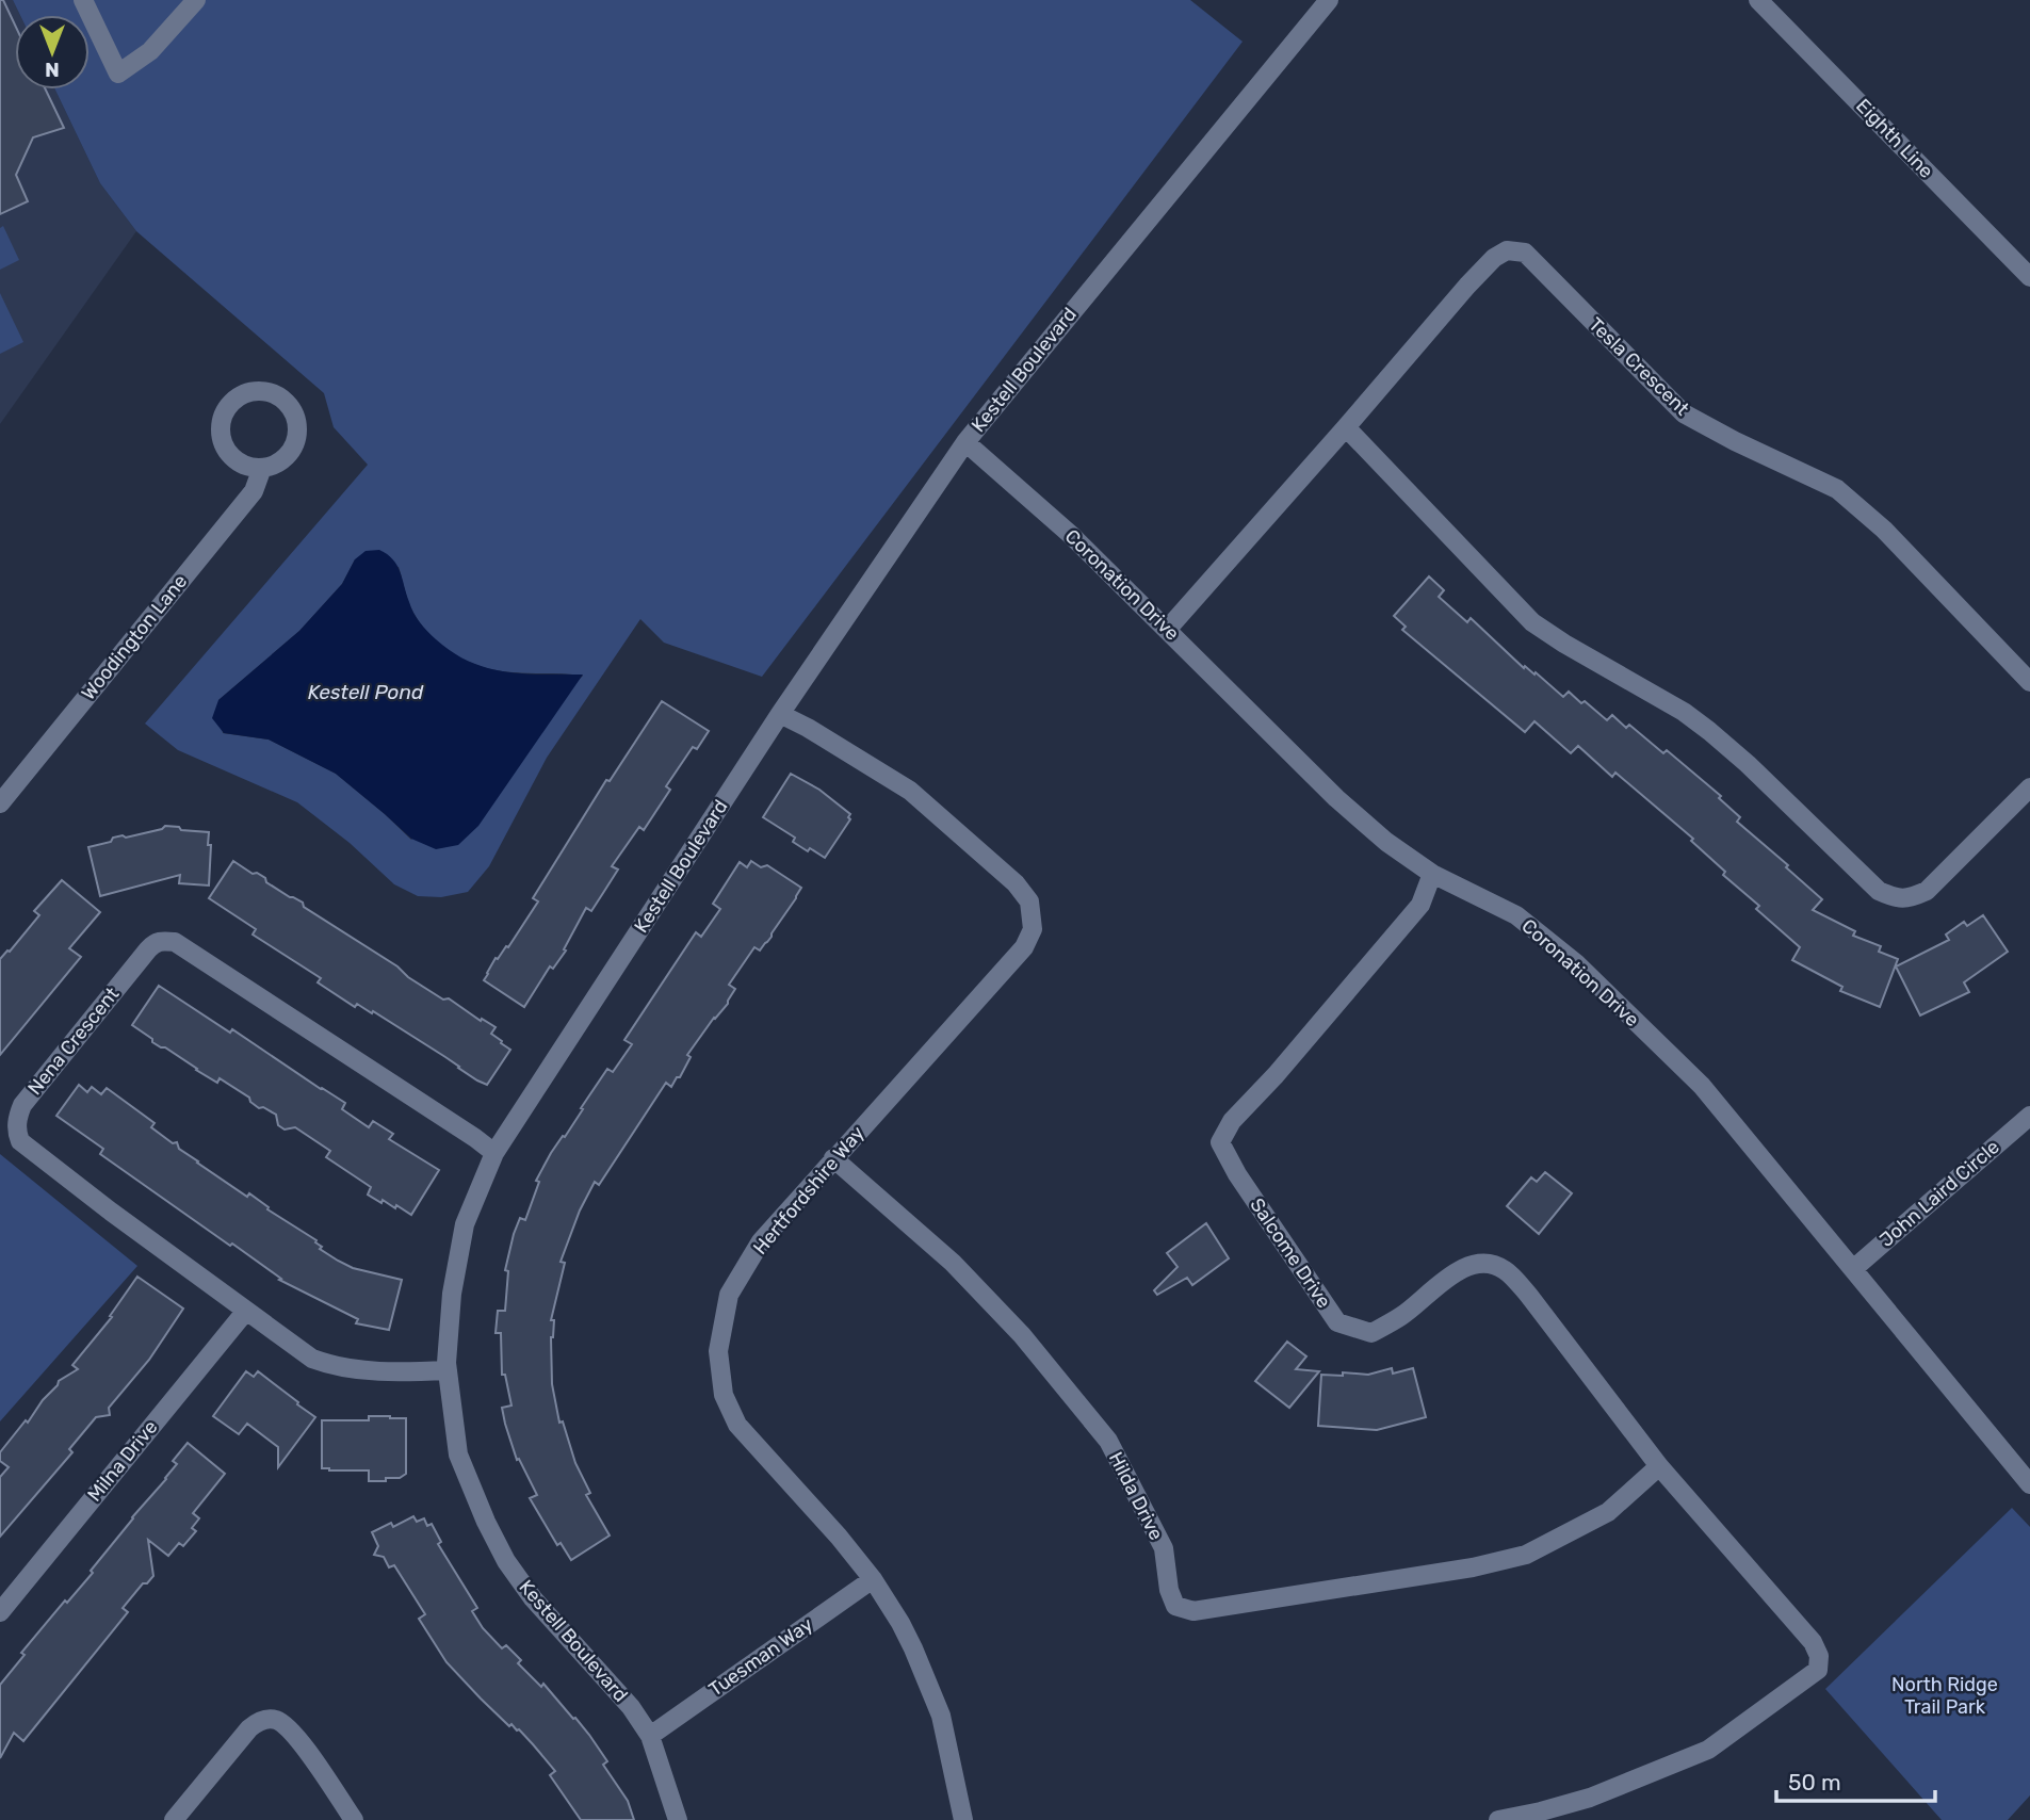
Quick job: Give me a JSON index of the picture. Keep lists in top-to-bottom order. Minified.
{"streets":{"street":["Eighth Line","Tesla Crescent","Kestell Boulevard","Coronation Drive","Woodington Lane","Nena Crescent","Hertfordshire Way","John Laird Circle","Salcome Drive","Milna Drive","Hilda Drive","Tuesman Way"]},"crossings":[["Tesla Crescent","Coronation Drive"],["Kestell Boulevard","Coronation Drive"],["Kestell Boulevard","Nena Crescent"],["Kestell Boulevard","Hertfordshire Way"],["Kestell Boulevard","Tuesman Way"],["Coronation Drive","John Laird Circle"],["Coronation Drive","Salcome Drive"],["Nena Crescent","Milna Drive"],["Hertfordshire Way","Hilda Drive"],["Hertfordshire Way","Tuesman Way"],["Salcome Drive","Hilda Drive"]],"water":["Kestell Pond"],"parks":["North Ridge Trail Park"],"scale_bar":"50 m","north":"bottom"}
